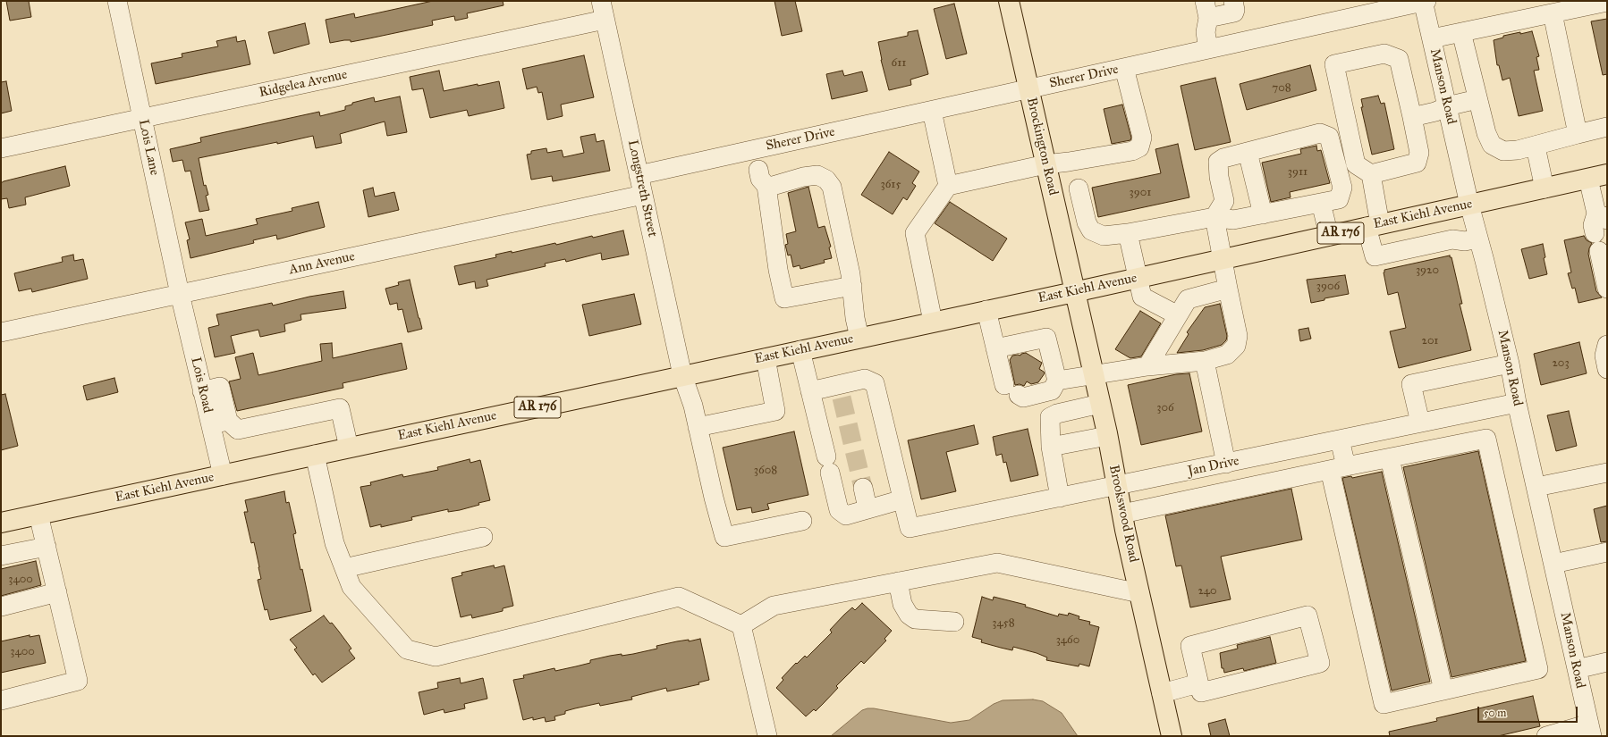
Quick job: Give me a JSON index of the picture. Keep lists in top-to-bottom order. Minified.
{"streets":{"main road":["Brockington Road","East Kiehl Avenue","AR 176","Brookswood Road"],"street":["Sherer Drive","Ridgelea Avenue","Manson Road","Lois Lane","Longstreth Street","Ann Avenue","Lois Road","Jan Drive"]},"crossings":[["Sherer Drive","Manson Road"],["Sherer Drive","Brockington Road"],["Sherer Drive","Longstreth Street"],["Ridgelea Avenue","Lois Lane"],["Ridgelea Avenue","Longstreth Street"],["Manson Road","East Kiehl Avenue"],["Manson Road","Jan Drive"],["Brockington Road","East Kiehl Avenue"],["Brockington Road","Brookswood Road"],["Lois Lane","Ann Avenue"],["Lois Lane","Lois Road"],["Longstreth Street","East Kiehl Avenue"],["Longstreth Street","Ann Avenue"],["East Kiehl Avenue","Lois Road"],["East Kiehl Avenue","Brookswood Road"],["Ann Avenue","Lois Road"],["Jan Drive","Brookswood Road"]],"house_numbers":["611","708","3911","3615","3901","3920","3906","201","203","306","3608","3400","240","3458","3460","3400"],"scale_bar":"50 m"}
